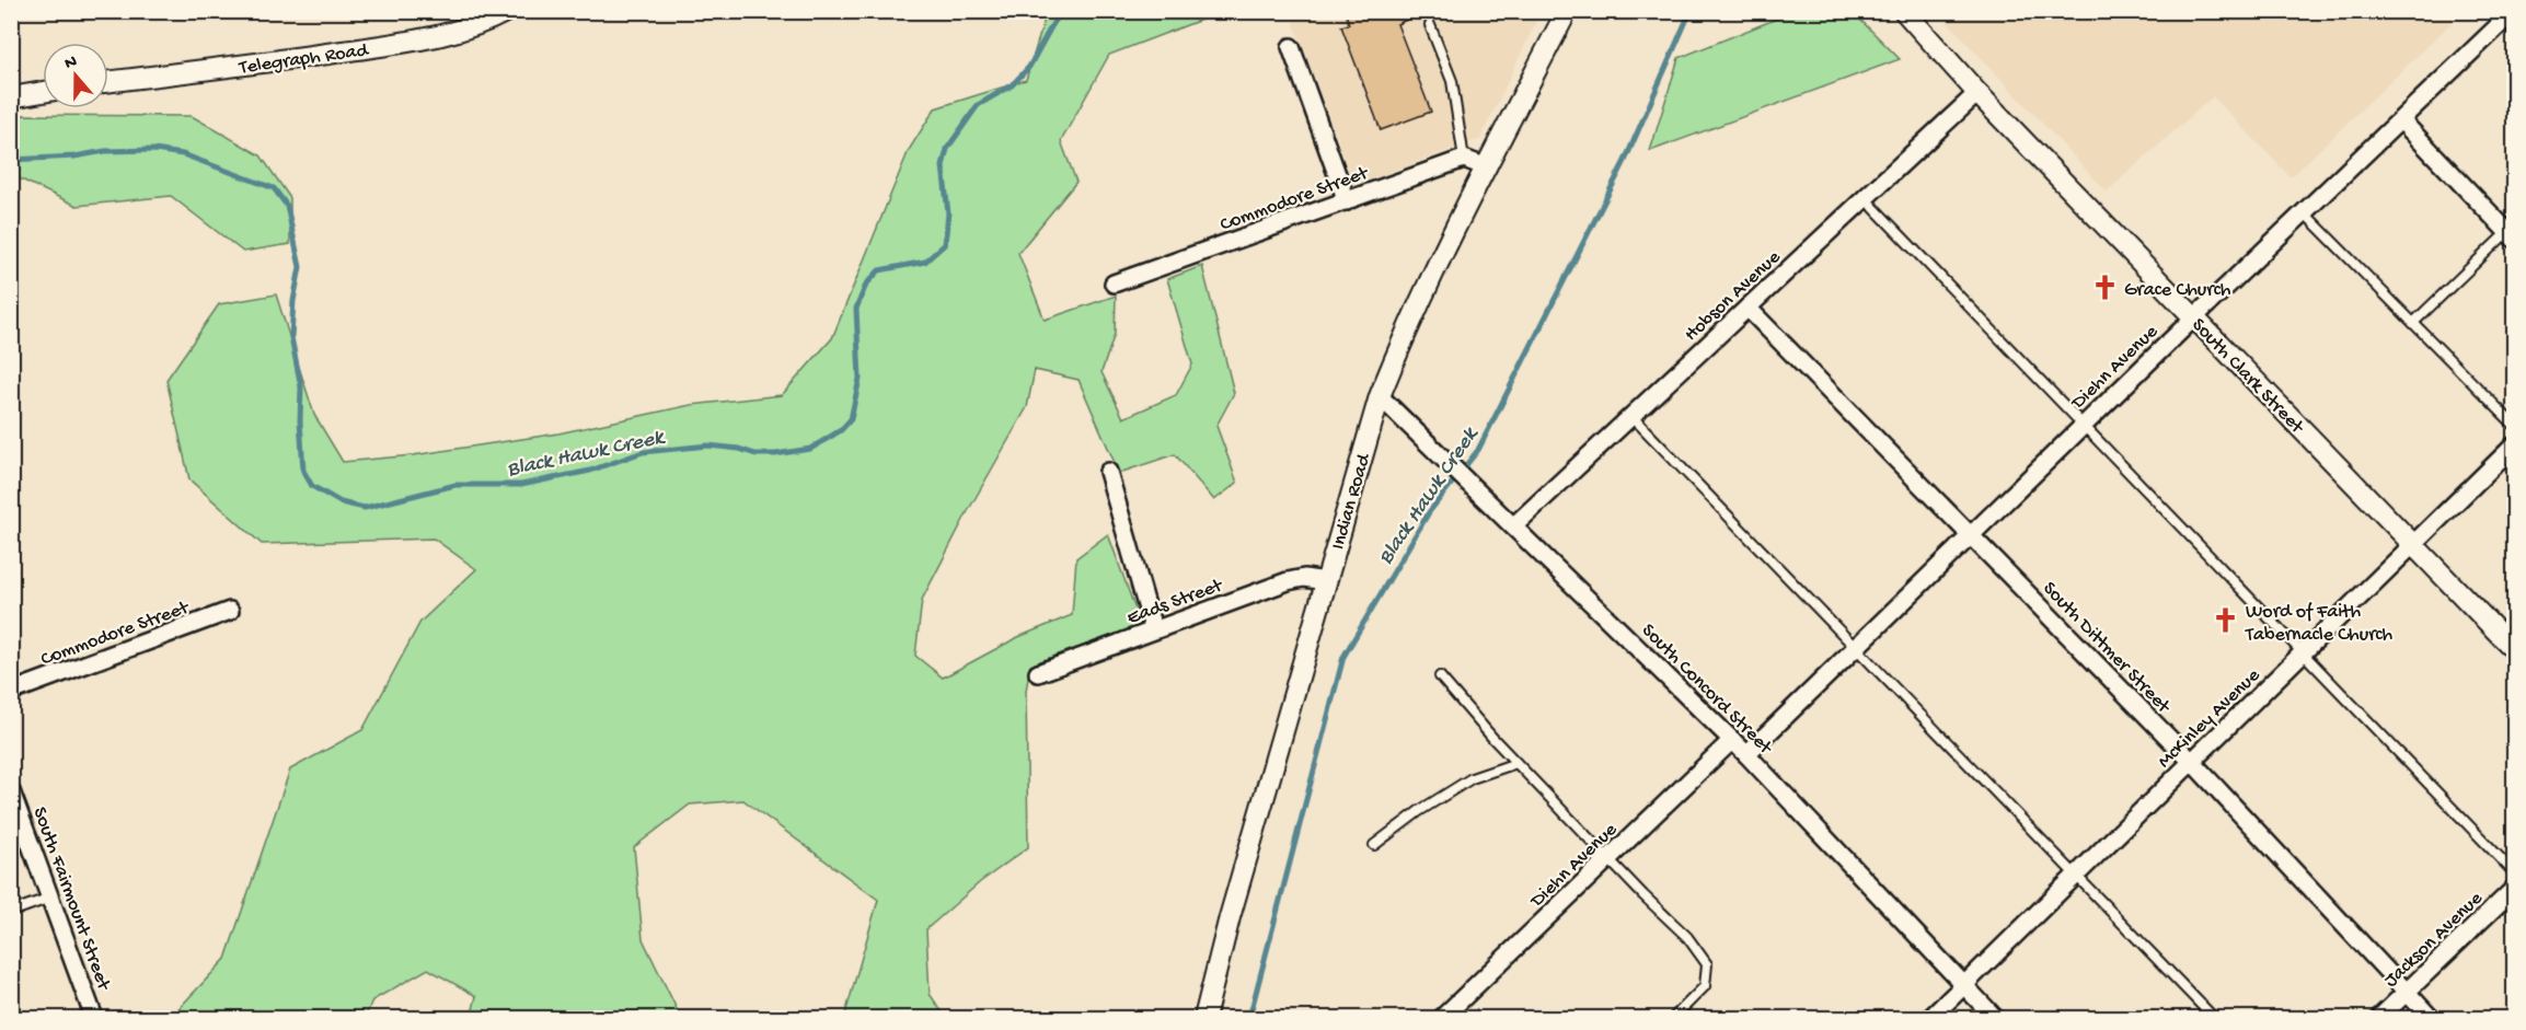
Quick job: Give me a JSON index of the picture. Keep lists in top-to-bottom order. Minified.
{"streets":{"street":["Telegraph Road","Commodore Street","Hobson Avenue","Diehn Avenue","South Clark Street","Indian Road","Eads Street","South Dittmer Street","South Concord Street","McKinley Avenue","South Fairmount Street","Jackson Avenue"]},"crossings":[["Hobson Avenue","South Clark Street"],["Hobson Avenue","South Dittmer Street"],["Hobson Avenue","South Concord Street"],["Diehn Avenue","South Clark Street"],["Diehn Avenue","South Dittmer Street"],["Diehn Avenue","South Concord Street"],["South Clark Street","McKinley Avenue"],["Indian Road","Eads Street"],["Indian Road","South Concord Street"],["South Dittmer Street","McKinley Avenue"],["South Dittmer Street","Jackson Avenue"],["South Concord Street","McKinley Avenue"]],"water":["Black Hawk Creek"],"places":{"church":["Grace Church","Word of Faith Tabernacle Church"]},"north":"top"}
